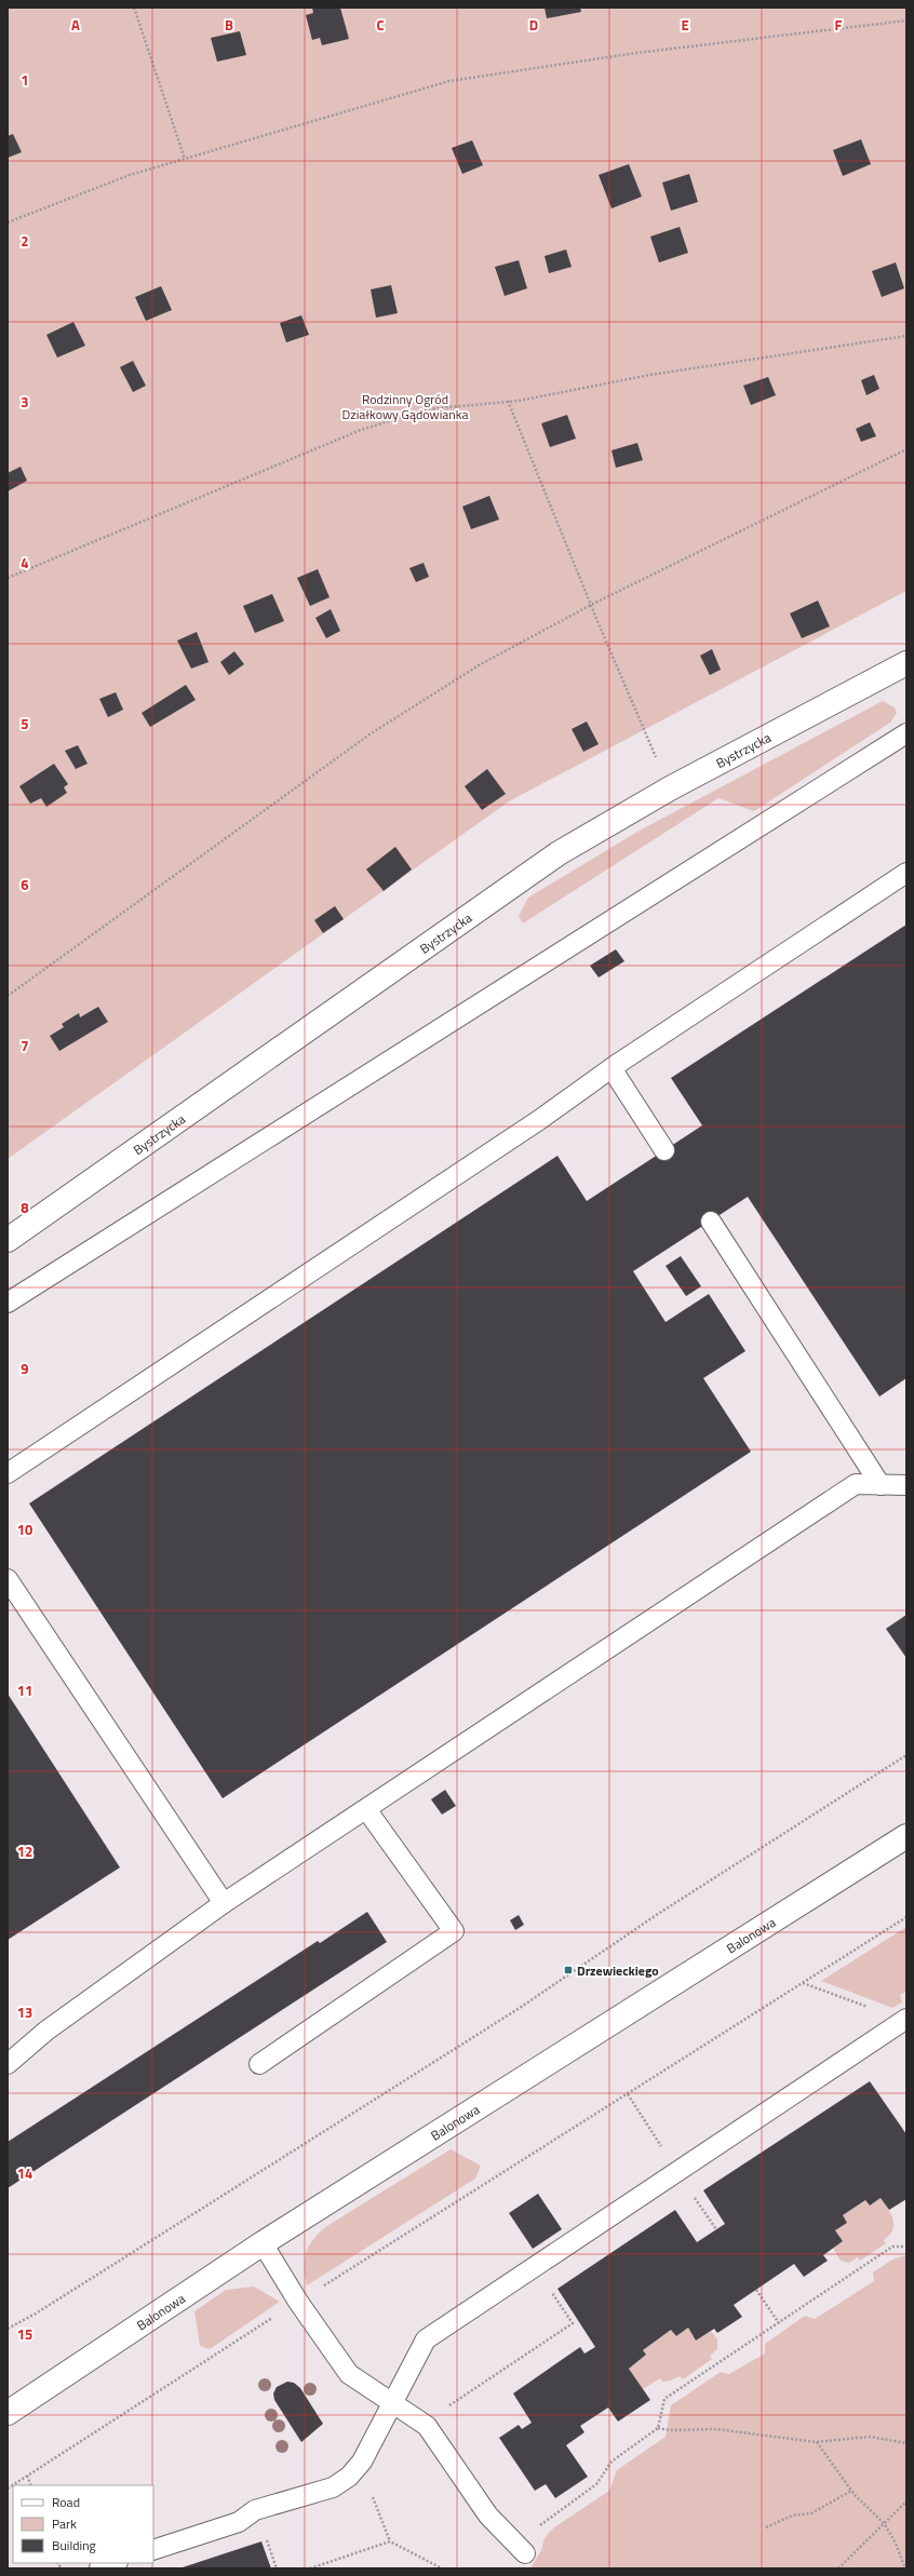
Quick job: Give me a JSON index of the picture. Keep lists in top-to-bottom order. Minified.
{"streets":{"street":["Bystrzycka","Balonowa"]},"parks":["Rodzinny Ogród Działkowy Gądowianka"],"places":{"transit":["Drzewieckiego"]},"legend":["Road","Park","Building"],"grid":{"columns":["A","B","C","D","E","F"],"rows":["1","2","3","4","5","6","7","8","9","10","11","12","13","14","15"]}}
